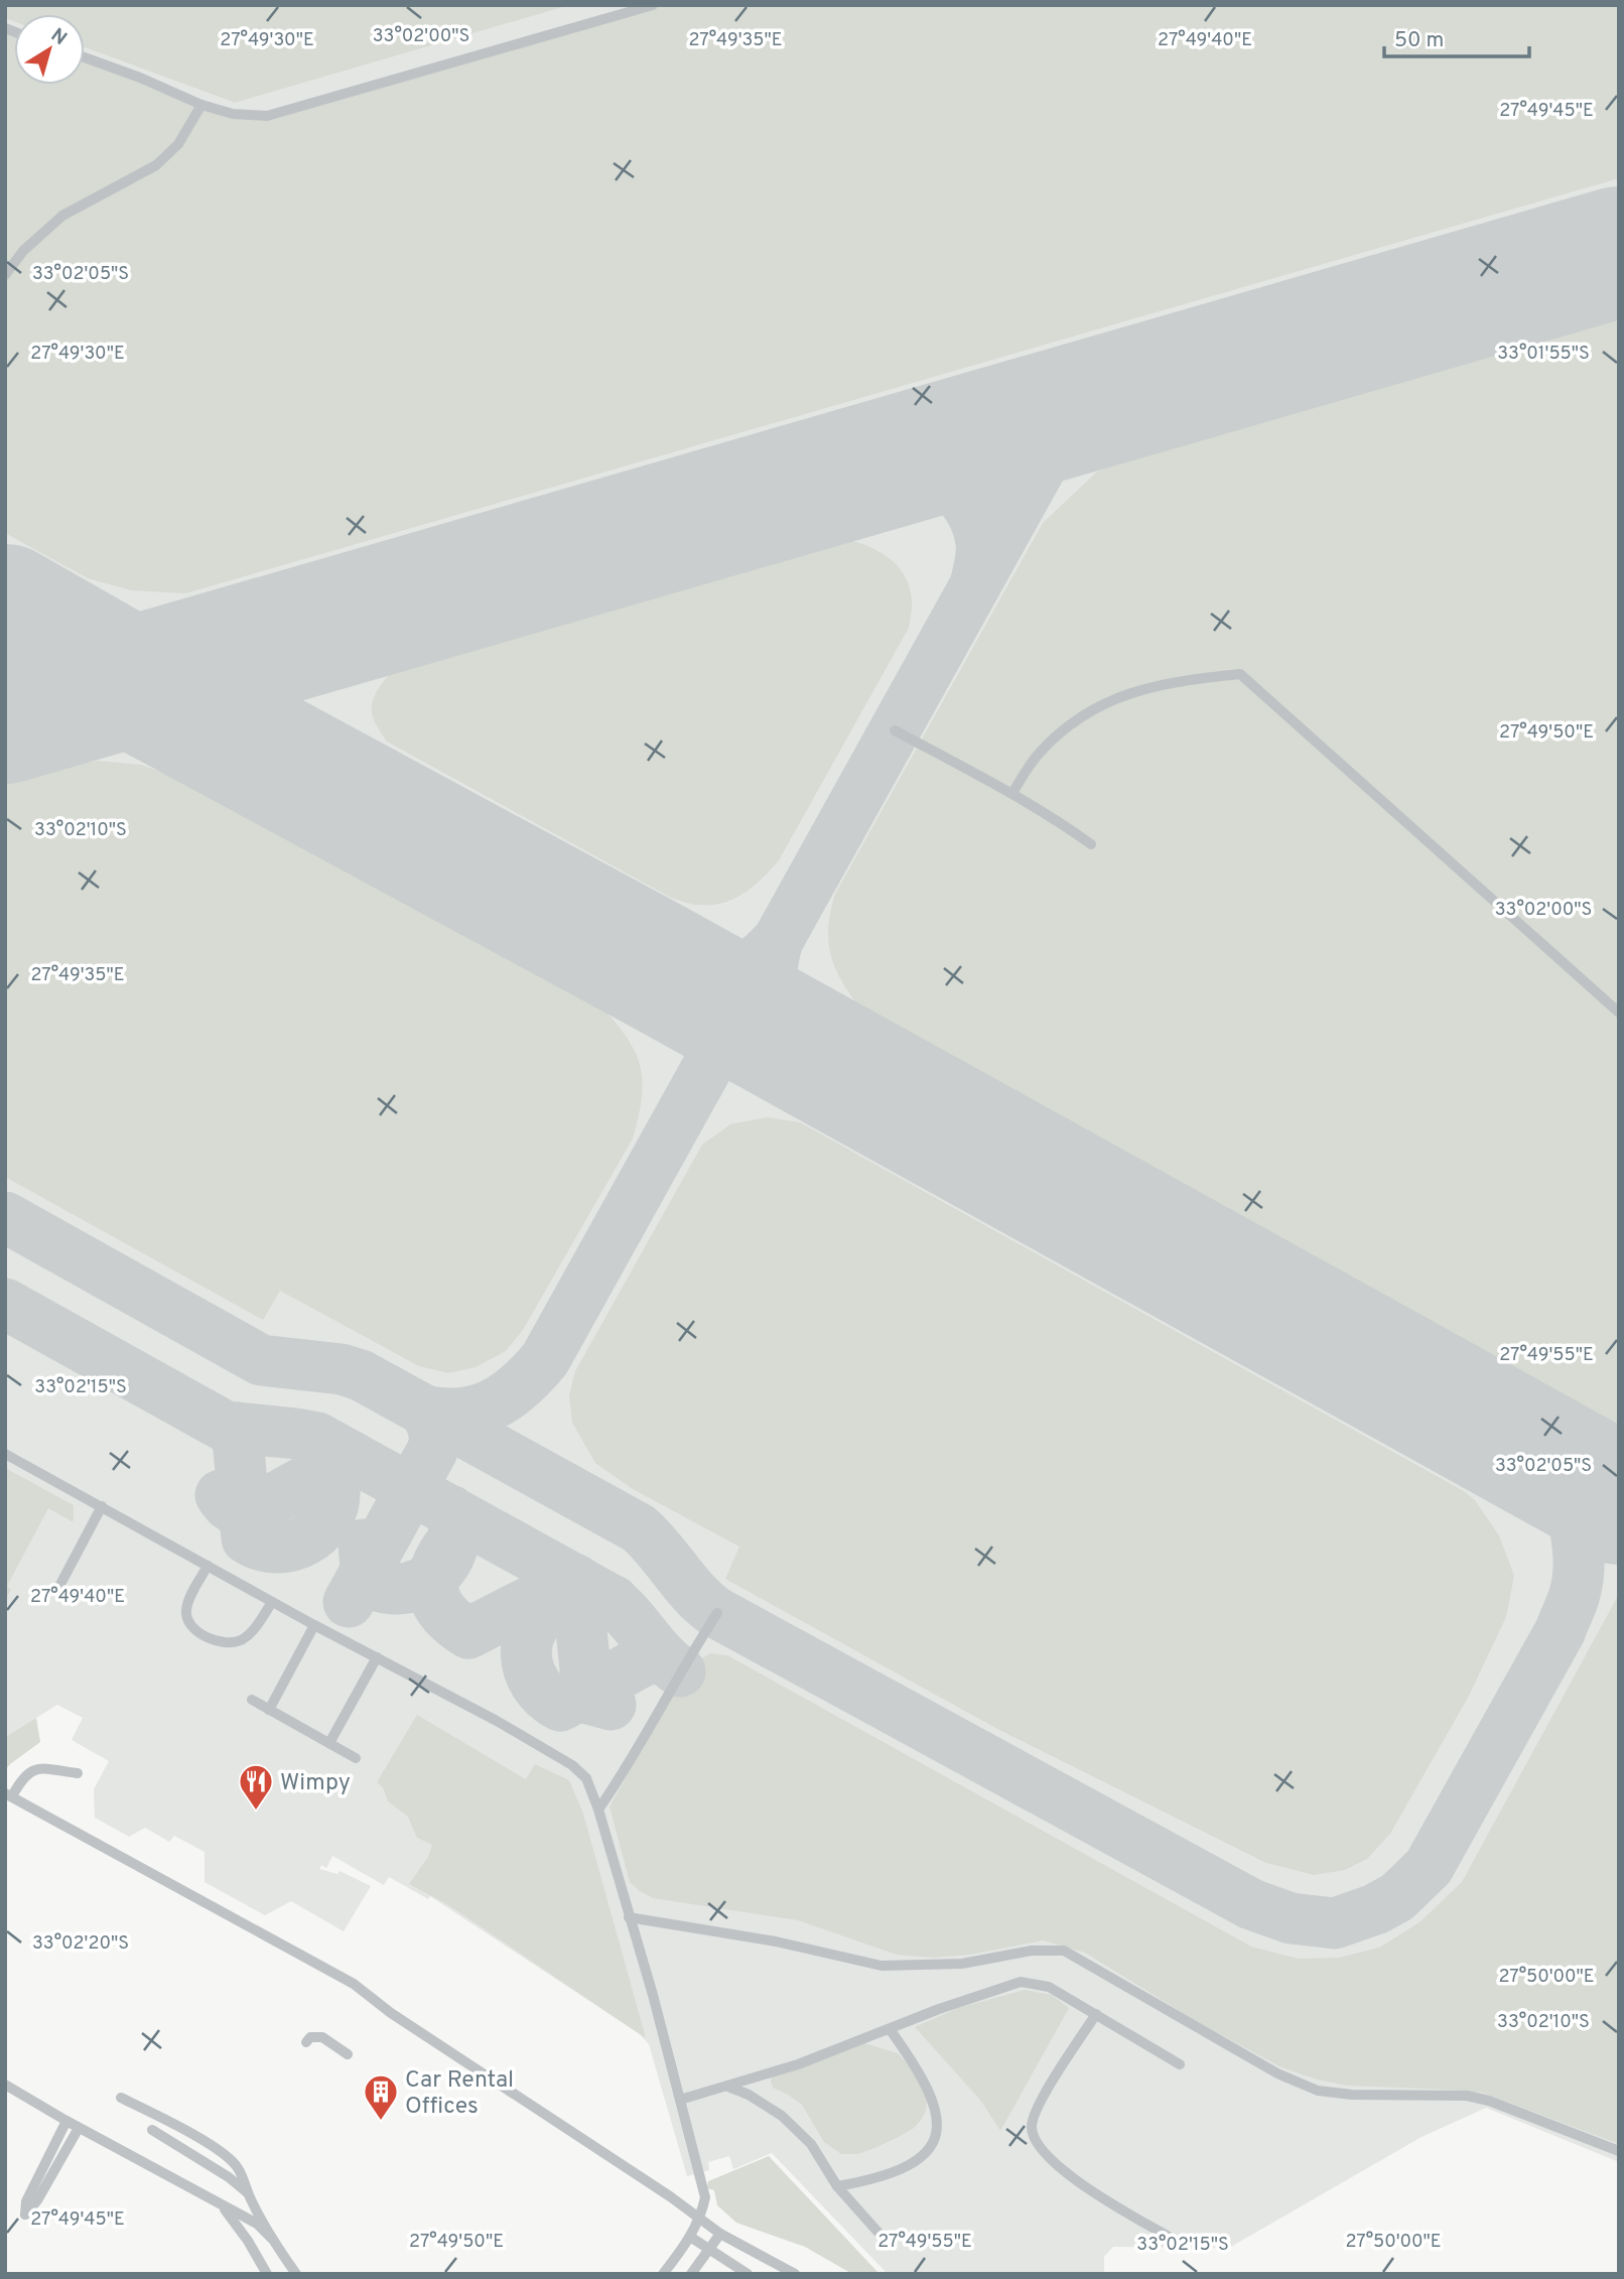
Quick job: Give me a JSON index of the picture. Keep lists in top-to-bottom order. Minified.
{"places":{"restaurant":["Wimpy"],"building":["Car Rental Offices"]},"scale_bar":"50 m","north":"top right","coordinates":["33°02'00\"S","27°49'30\"E","27°49'35\"E","27°49'40\"E","27°49'45\"E","33°02'05\"S","33°01'55\"S","27°49'50\"E","33°02'10\"S","27°49'55\"E","33°02'15\"S","33°02'20\"S","27°50'00\"E"]}
